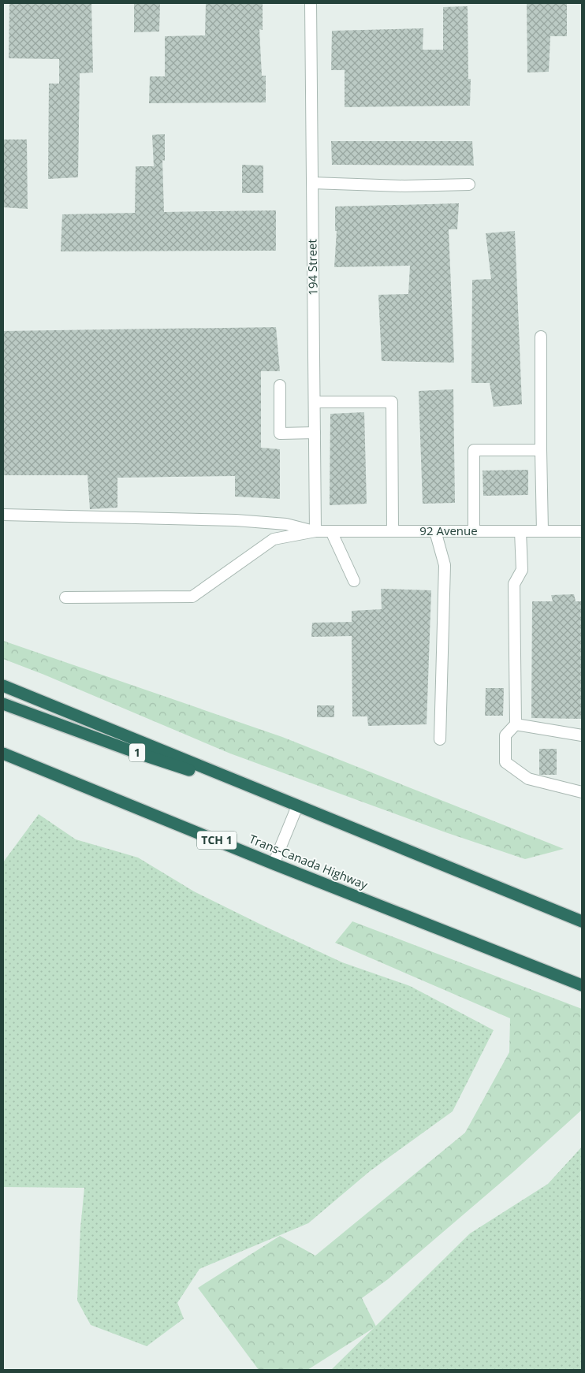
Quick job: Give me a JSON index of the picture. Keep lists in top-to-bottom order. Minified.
{"streets":{"highway":["1","TCH 1","Trans-Canada Highway"],"street":["194 Street","92 Avenue"]},"crossings":[["194 Street","92 Avenue"]]}
